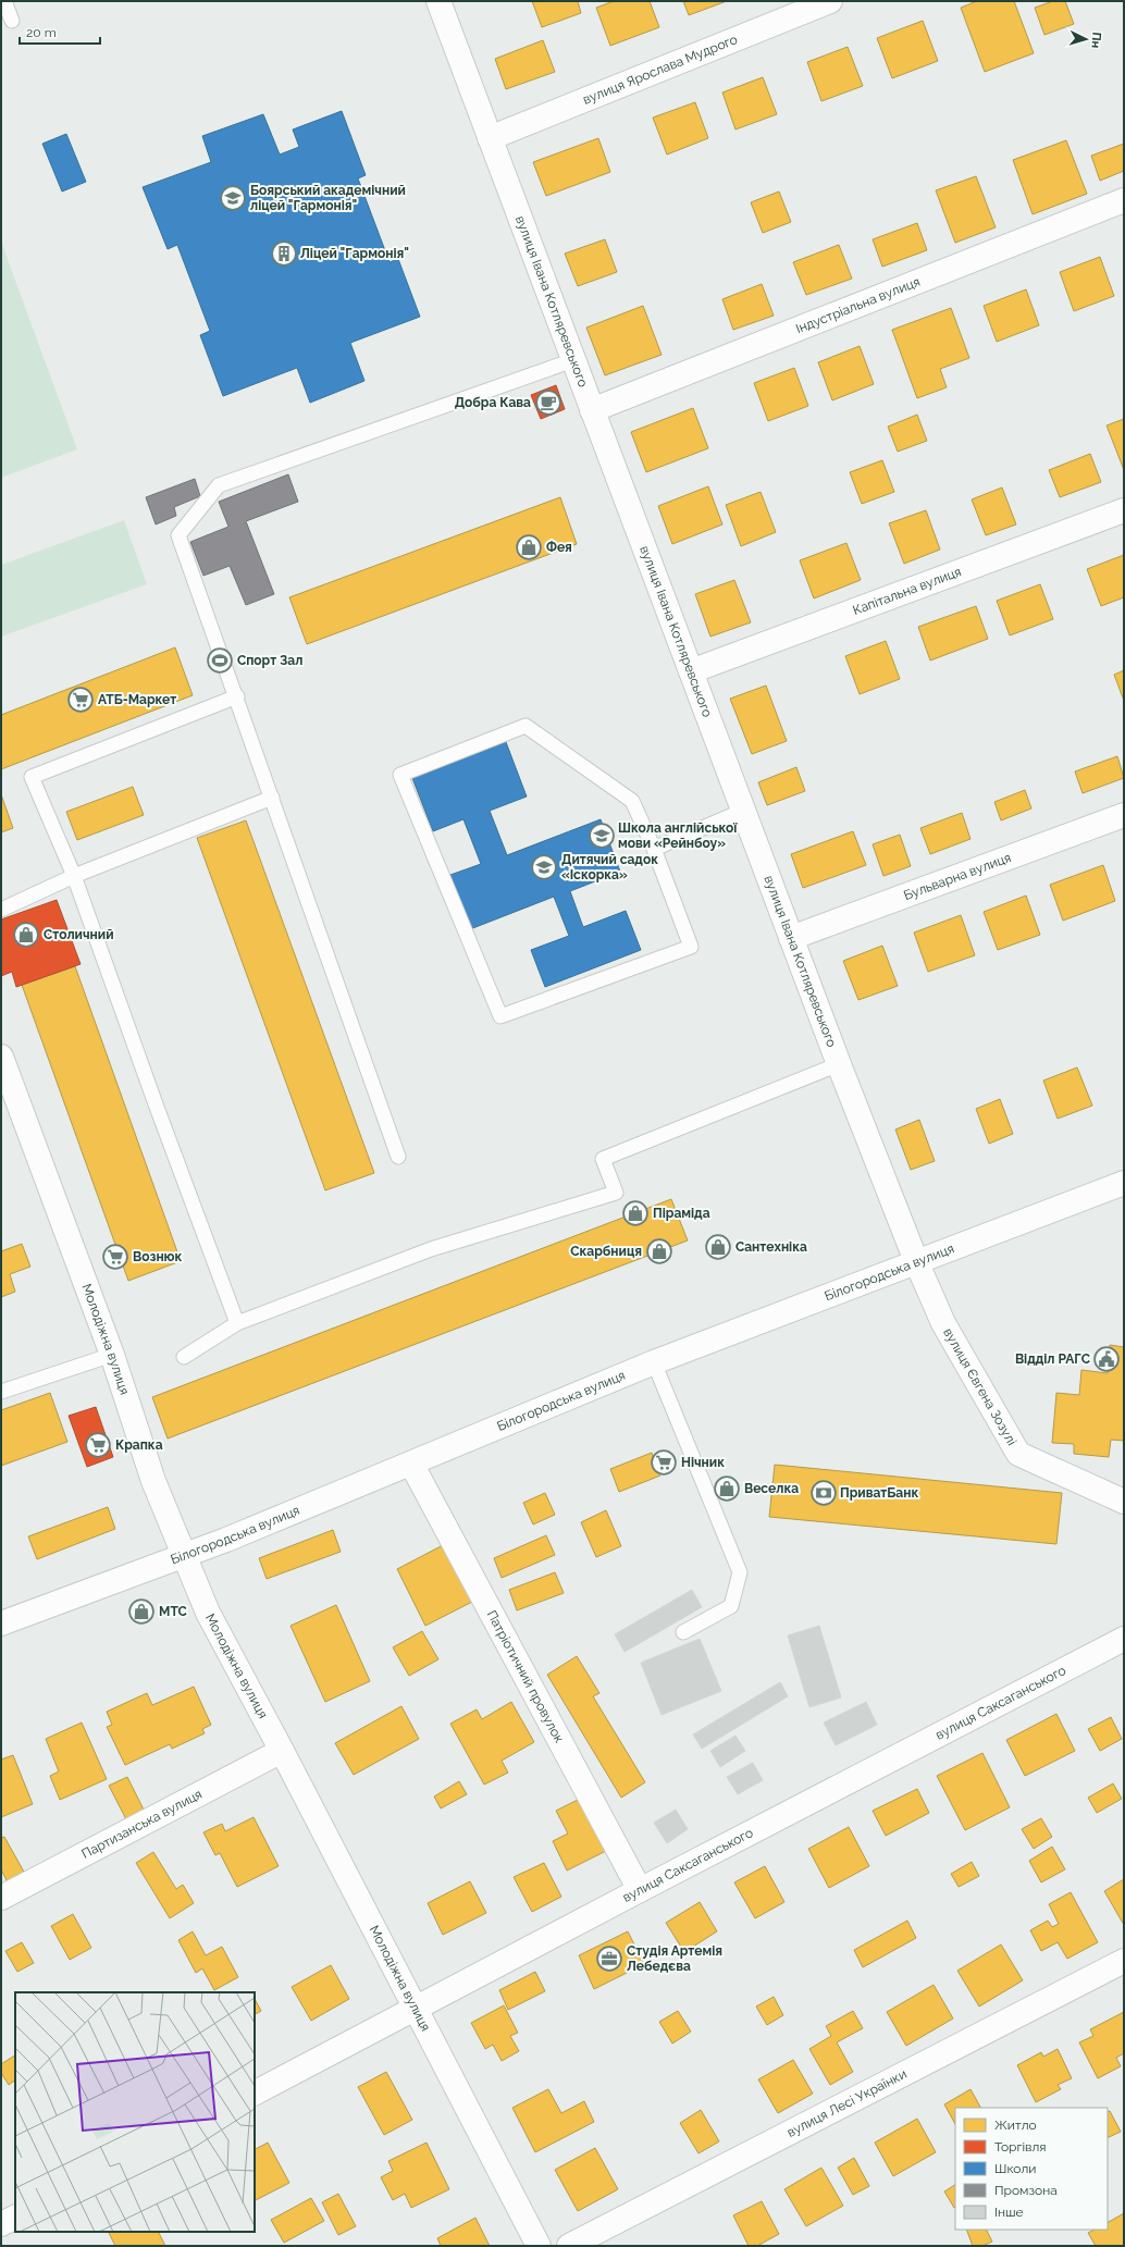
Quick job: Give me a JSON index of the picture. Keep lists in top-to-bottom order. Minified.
{"streets":{"street":["вулиця Ярослава Мудрого","вулиця Івана Котляревського","Індустріальна вулиця","Капітальна вулиця","Бульварна вулиця","Білогородська вулиця","Молодіжна вулиця","вулиця Євгена Зозулі","Патріотичний провулок","вулиця Саксаганського","Партизанська вулиця","вулиця Лесі Українки"]},"crossings":[["вулиця Ярослава Мудрого","вулиця Івана Котляревського"],["вулиця Івана Котляревського","Індустріальна вулиця"],["вулиця Івана Котляревського","Капітальна вулиця"],["вулиця Івана Котляревського","Бульварна вулиця"],["вулиця Івана Котляревського","Білогородська вулиця"],["вулиця Івана Котляревського","вулиця Євгена Зозулі"],["Білогородська вулиця","Молодіжна вулиця"],["Білогородська вулиця","вулиця Євгена Зозулі"],["Білогородська вулиця","Патріотичний провулок"],["Молодіжна вулиця","вулиця Саксаганського"],["Молодіжна вулиця","Партизанська вулиця"],["Патріотичний провулок","вулиця Саксаганського"]],"places":{"school or university":["Боярський академічний ліцей \"Гармонія\"","Школа англійської мови «Рейнбоу»","Дитячий садок «Іскорка»"],"building":["Ліцей \"Гармонія\""],"cafe":["Добра Кава"],"shop":["Фея","Столичний","Піраміда","Сантехніка","Скарбниця","Веселка","МТС"],"sports":["Спорт Зал"],"supermarket":["АТБ-Маркет","Вознюк","Крапка","Нічник"],"public building":["Відділ РАГС"],"bank":["ПриватБанк"],"office":["Студія Артемія Лебедєва"]},"legend":["Житло","Торгівля","Школи","Промзона","Інше"],"scale_bar":"20 m","north":"right"}
